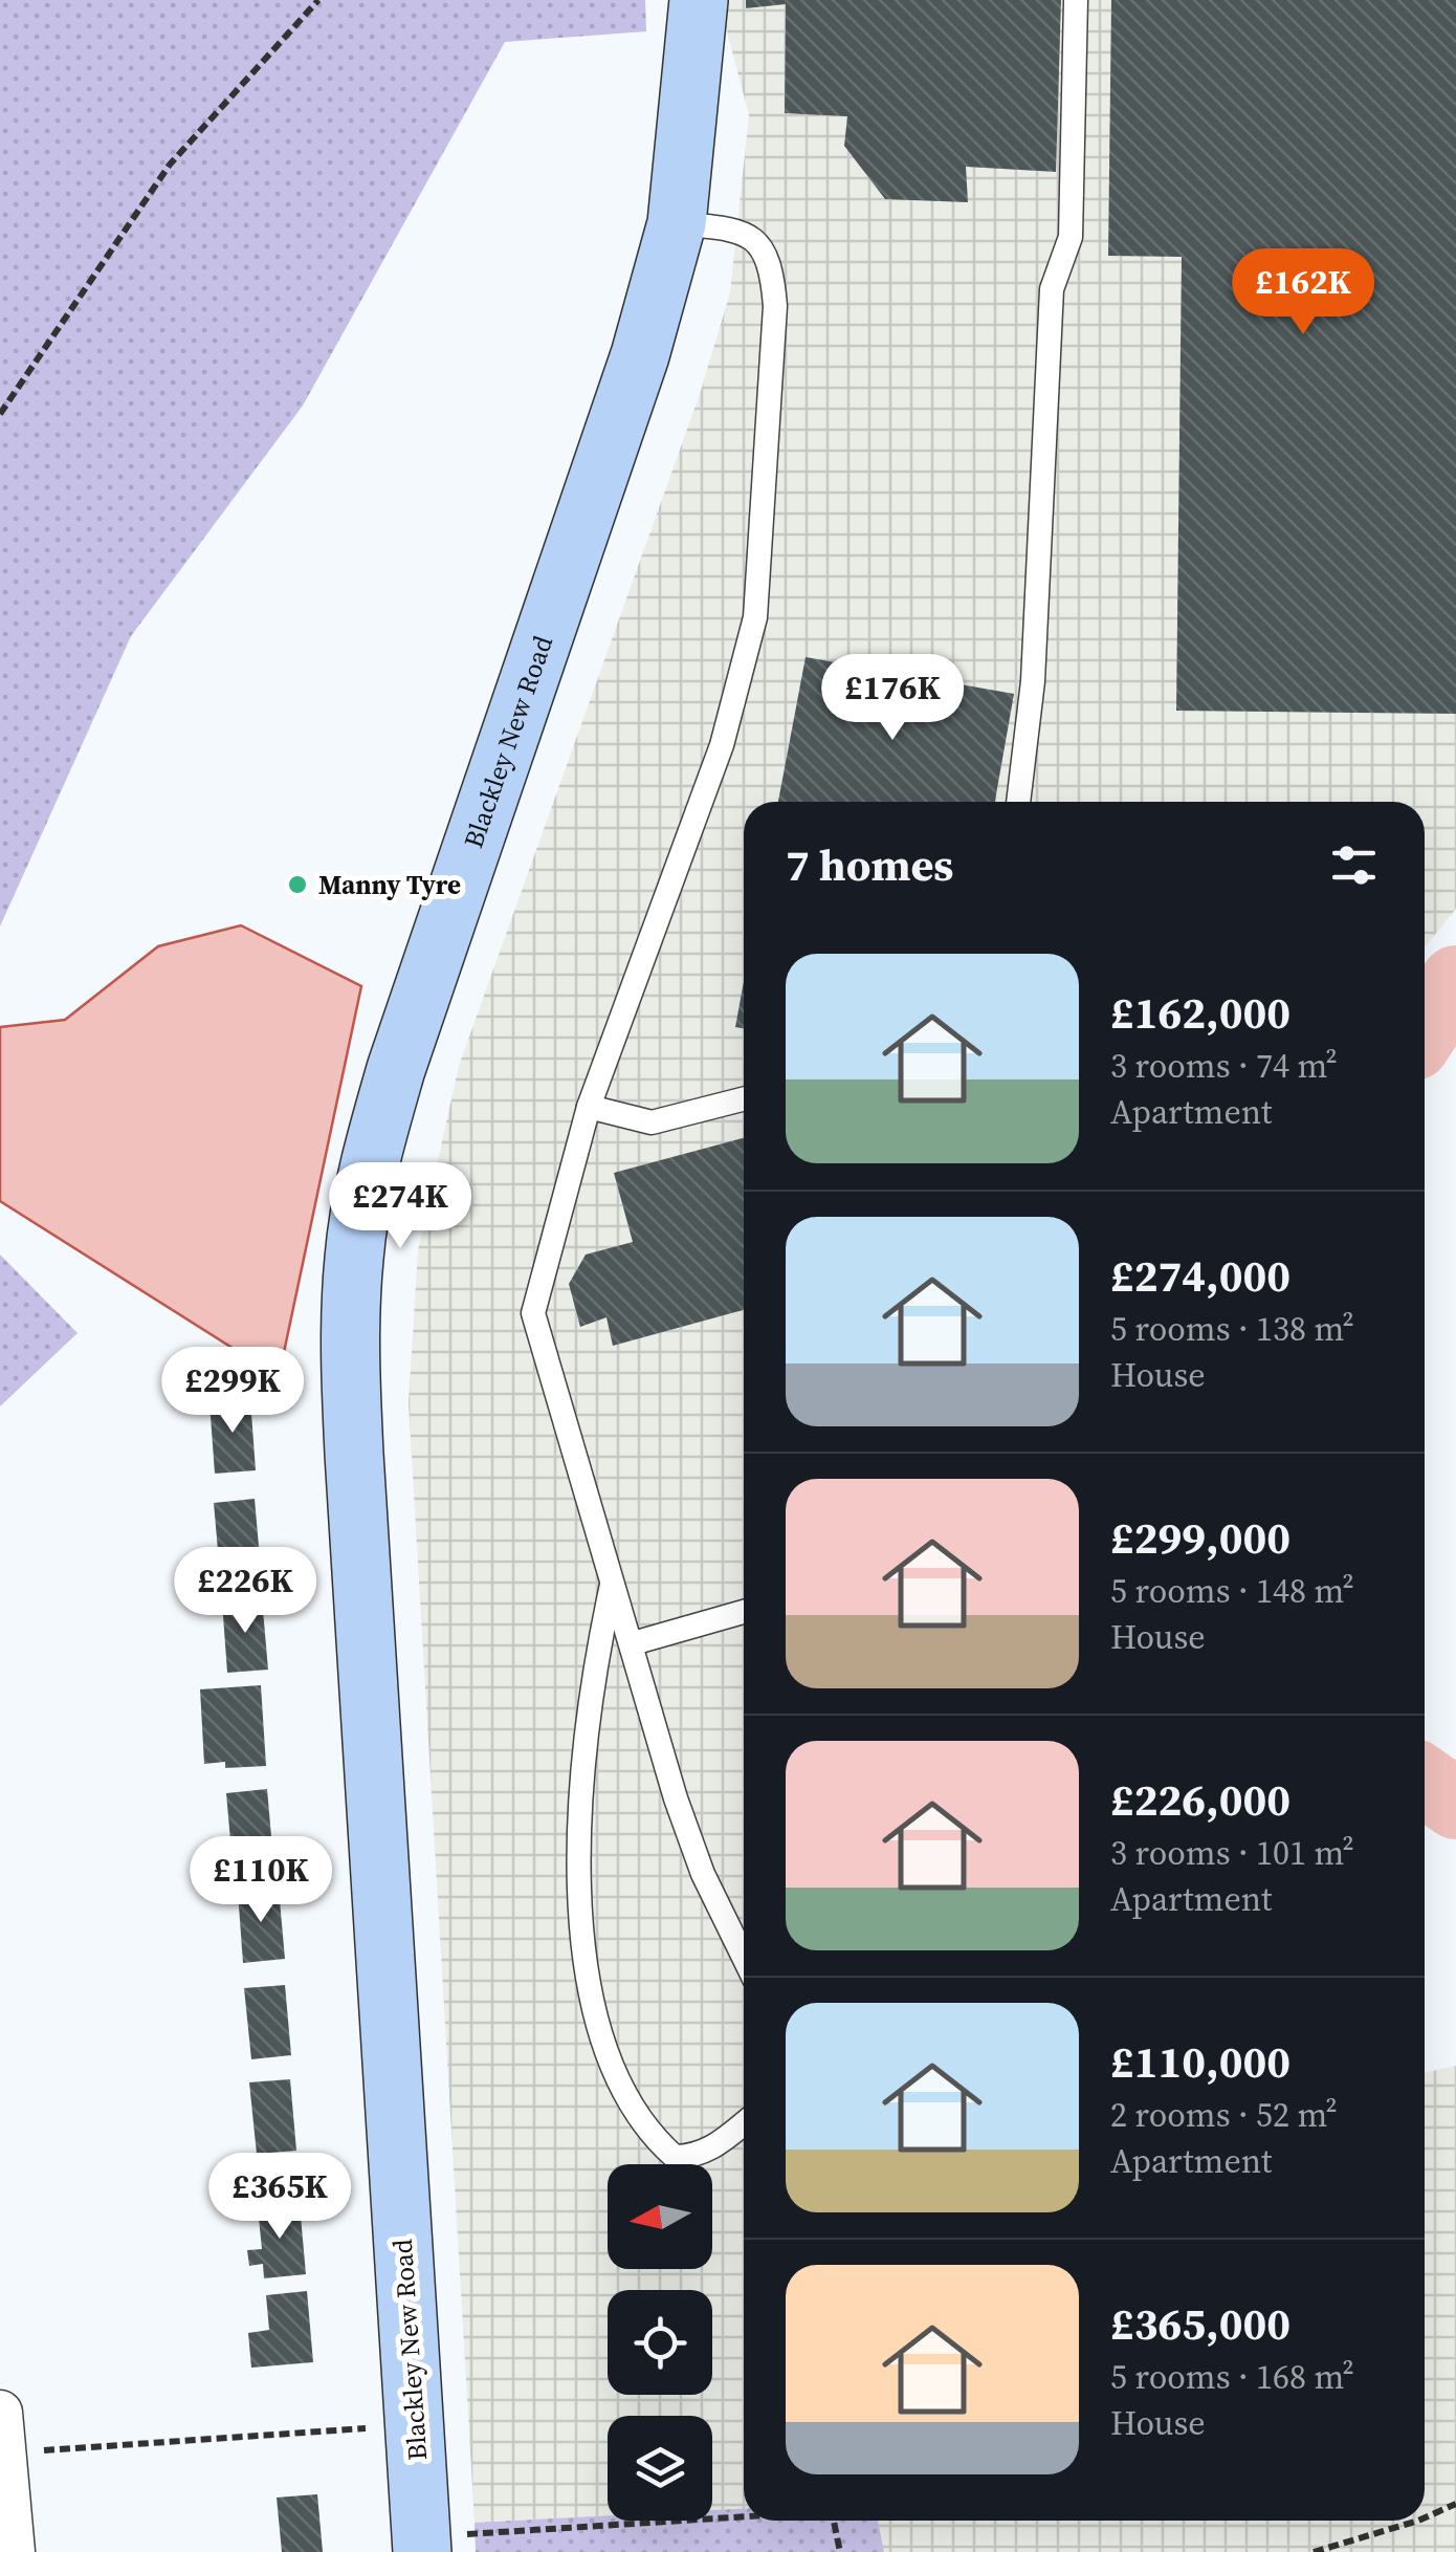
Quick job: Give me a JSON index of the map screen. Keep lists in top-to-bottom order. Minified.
{"streets":{"street":["Blackley New Road"]},"places":["Manny Tyre"],"north":"left","page":{"price":["£162K","£176K","£274K","£299K","£226K","£110K","£365K"],"heading":"7 homes","list":[{"name":"£162,000","note":"3 rooms · 74 m² · Apartment"},{"name":"£274,000","note":"5 rooms · 138 m² · House"},{"name":"£299,000","note":"5 rooms · 148 m² · House"},{"name":"£226,000","note":"3 rooms · 101 m² · Apartment"},{"name":"£110,000","note":"2 rooms · 52 m² · Apartment"},{"name":"£365,000","note":"5 rooms · 168 m² · House"}]}}
